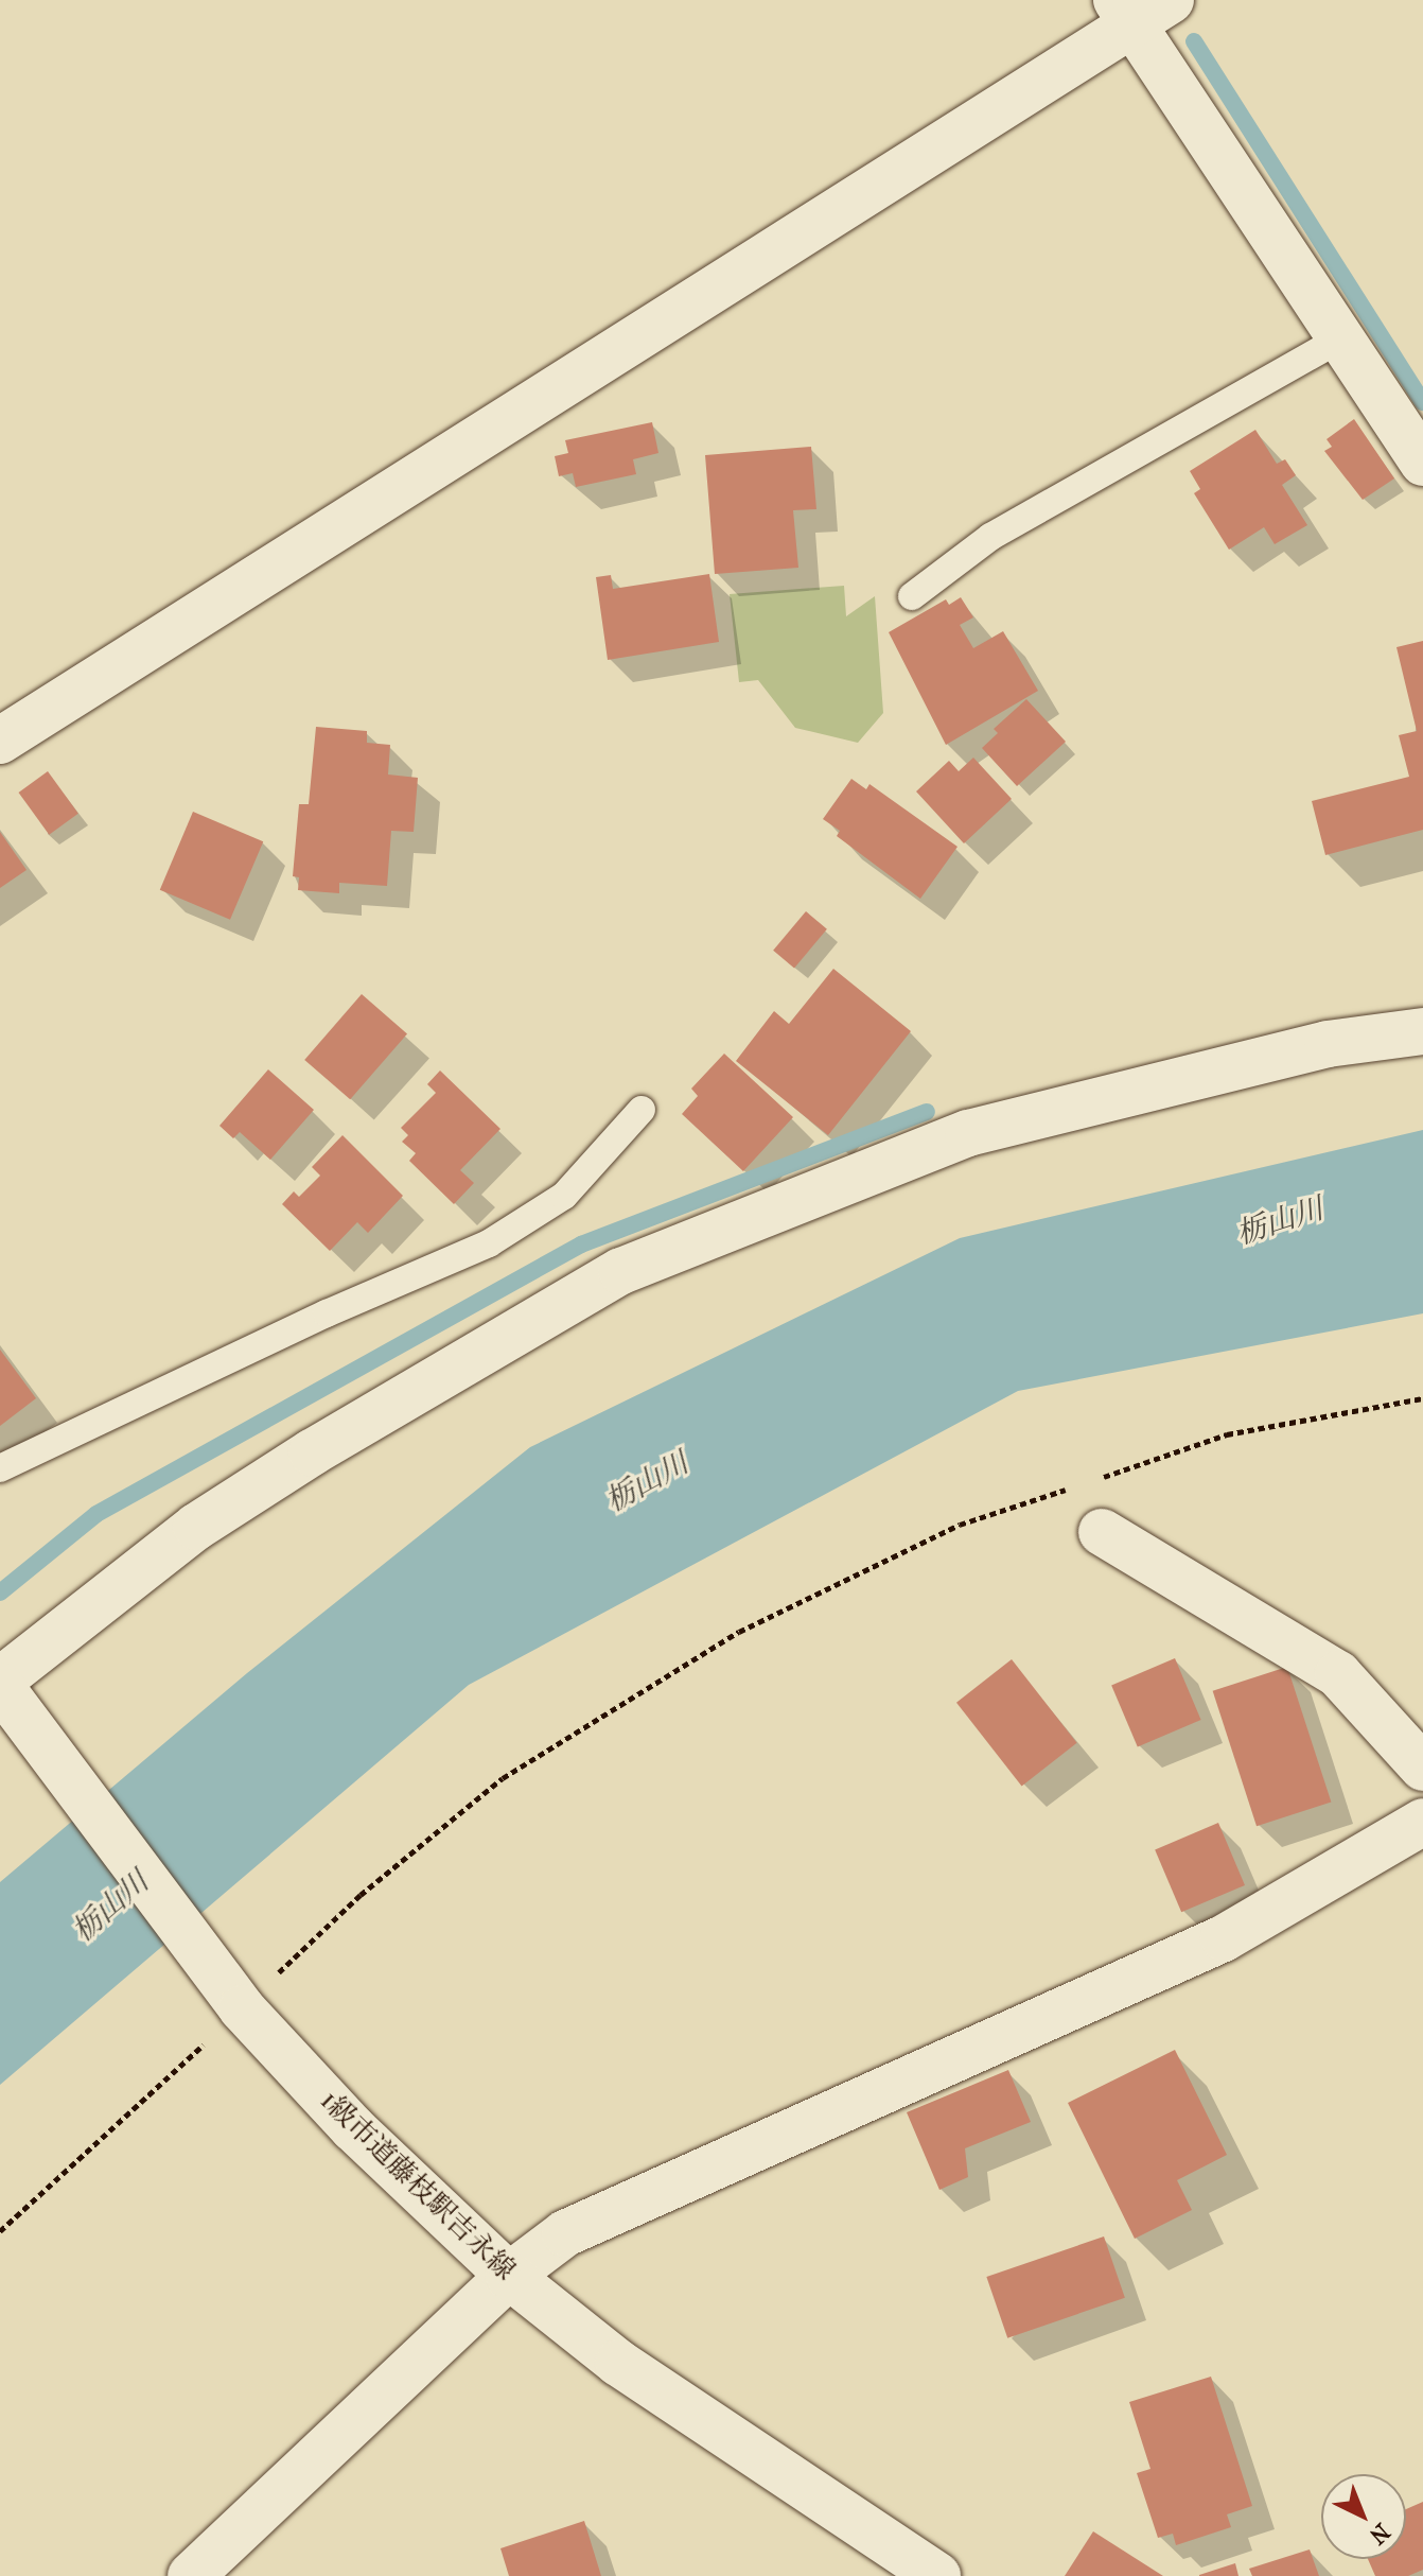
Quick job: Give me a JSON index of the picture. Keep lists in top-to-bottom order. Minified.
{"streets":{"street":["1級市道藤枝駅吉永線"]},"water":["栃山川"],"north":"bottom right"}
